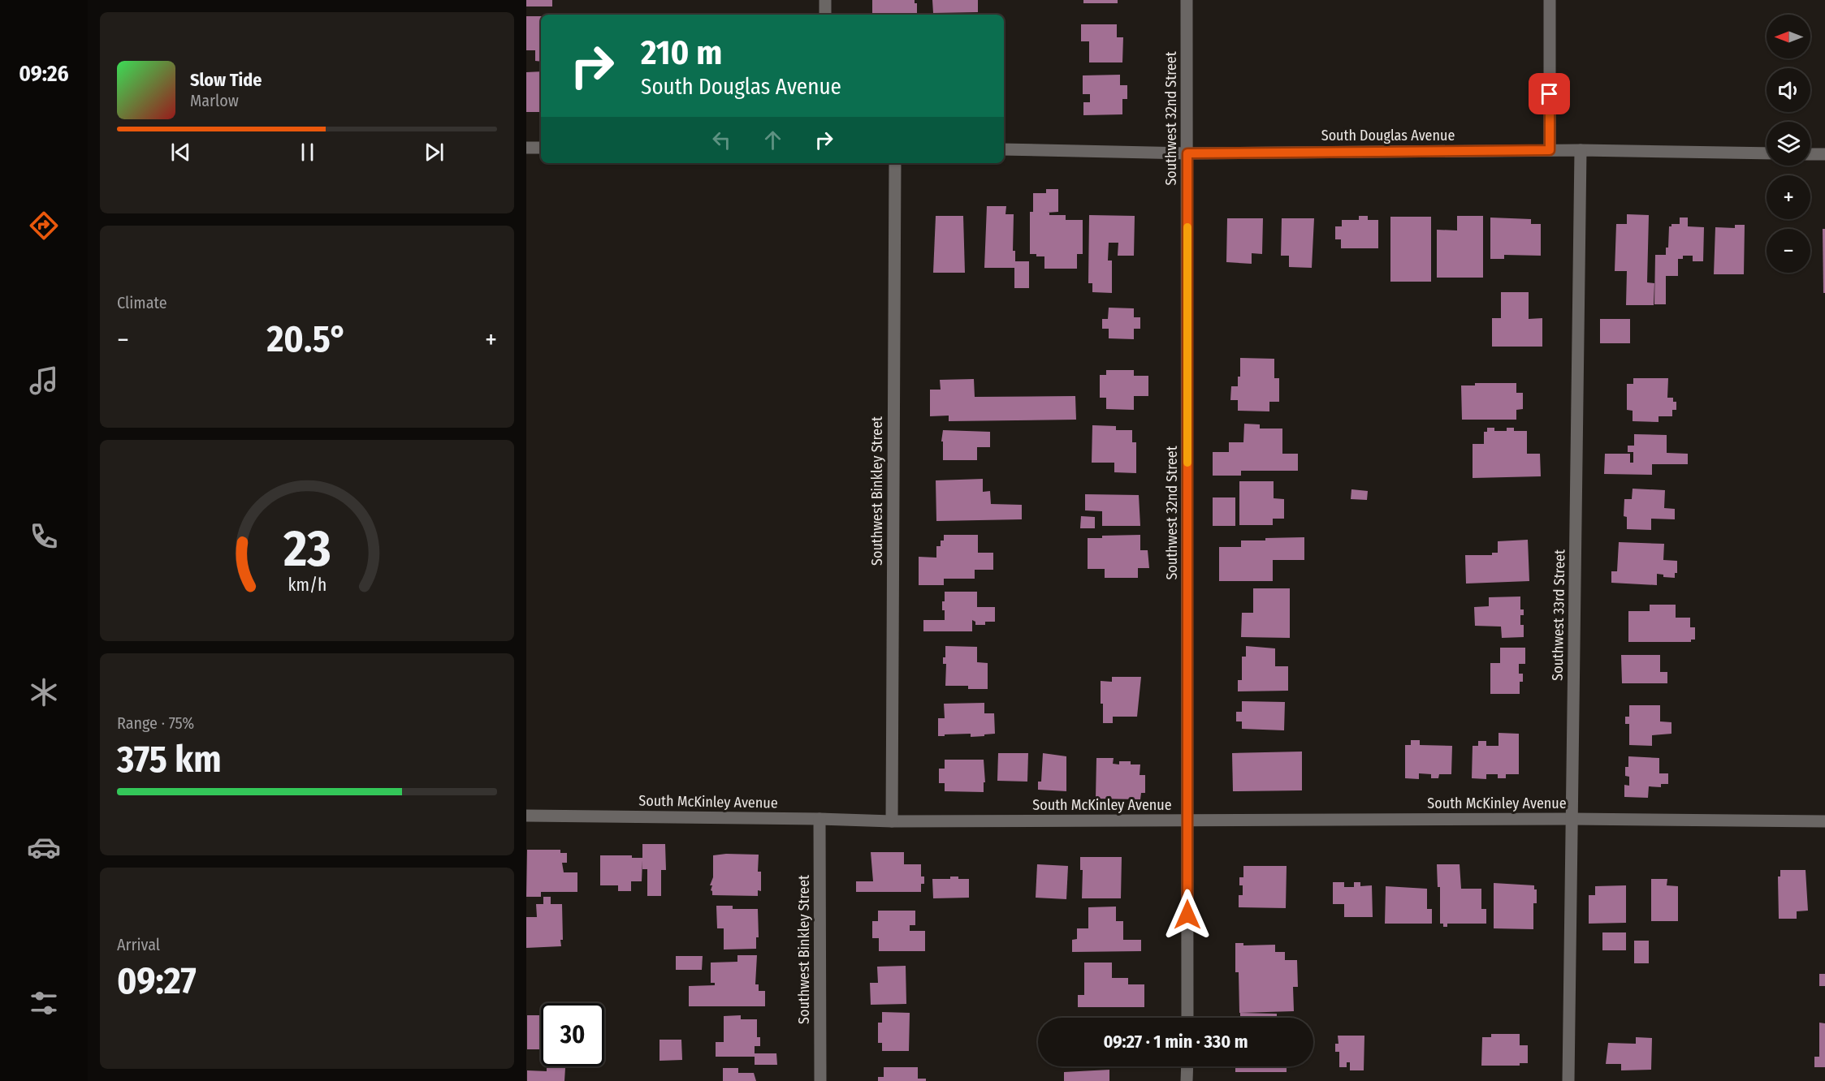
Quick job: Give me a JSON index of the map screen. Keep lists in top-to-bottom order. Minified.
{"streets":{"street":["Southwest 32nd Street","South Douglas Avenue","Southwest Binkley Street","Southwest 33rd Street","South McKinley Avenue"]},"crossings":[["Southwest 32nd Street","South Douglas Avenue"],["Southwest 32nd Street","South McKinley Avenue"],["South Douglas Avenue","Southwest 33rd Street"],["Southwest Binkley Street","South McKinley Avenue"],["Southwest 33rd Street","South McKinley Avenue"]],"north":"left","page":{"tabs":"09:26","map_buttons":["+","−"],"turn":["210 m","South Douglas Avenue"],"song":["Slow Tide","Marlow"],"tile":["Climate",["Range · 75%","375 km"],["Arrival","09:27"]],"heat":["−","20.5°","+"],"limit":"30","trip":"09:27 · 1 min · 330 m","gauge":["23","km/h"]}}
